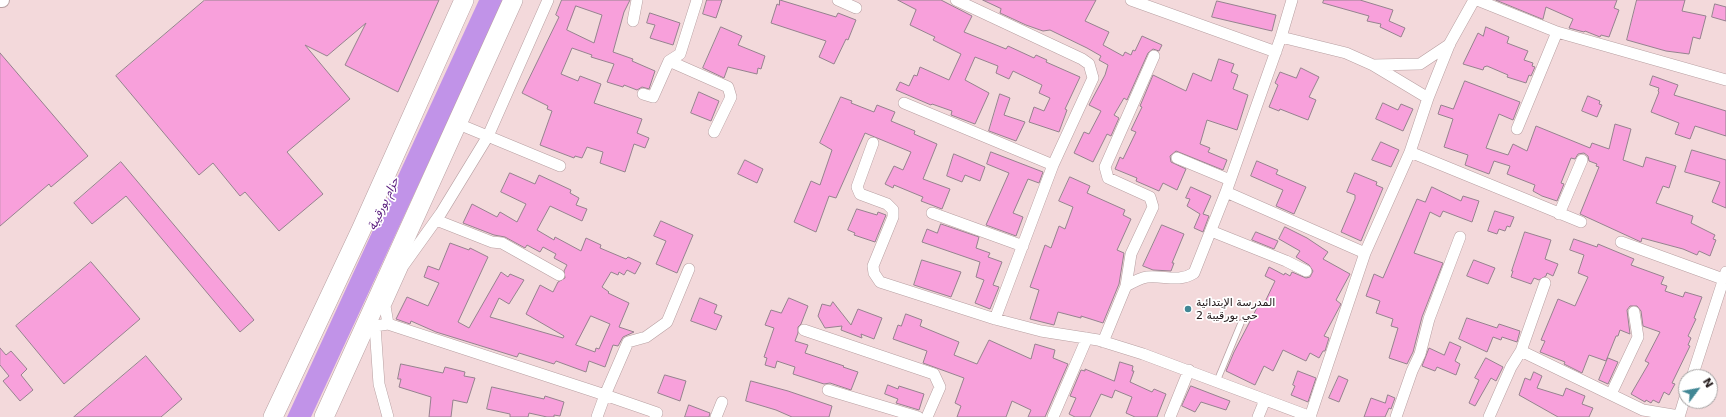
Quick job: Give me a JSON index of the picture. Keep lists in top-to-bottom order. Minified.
{"water":["حزام بورقيبة"],"places":["المدرسة الإبتدائية حي بورقيبة 2"],"north":"top right"}
